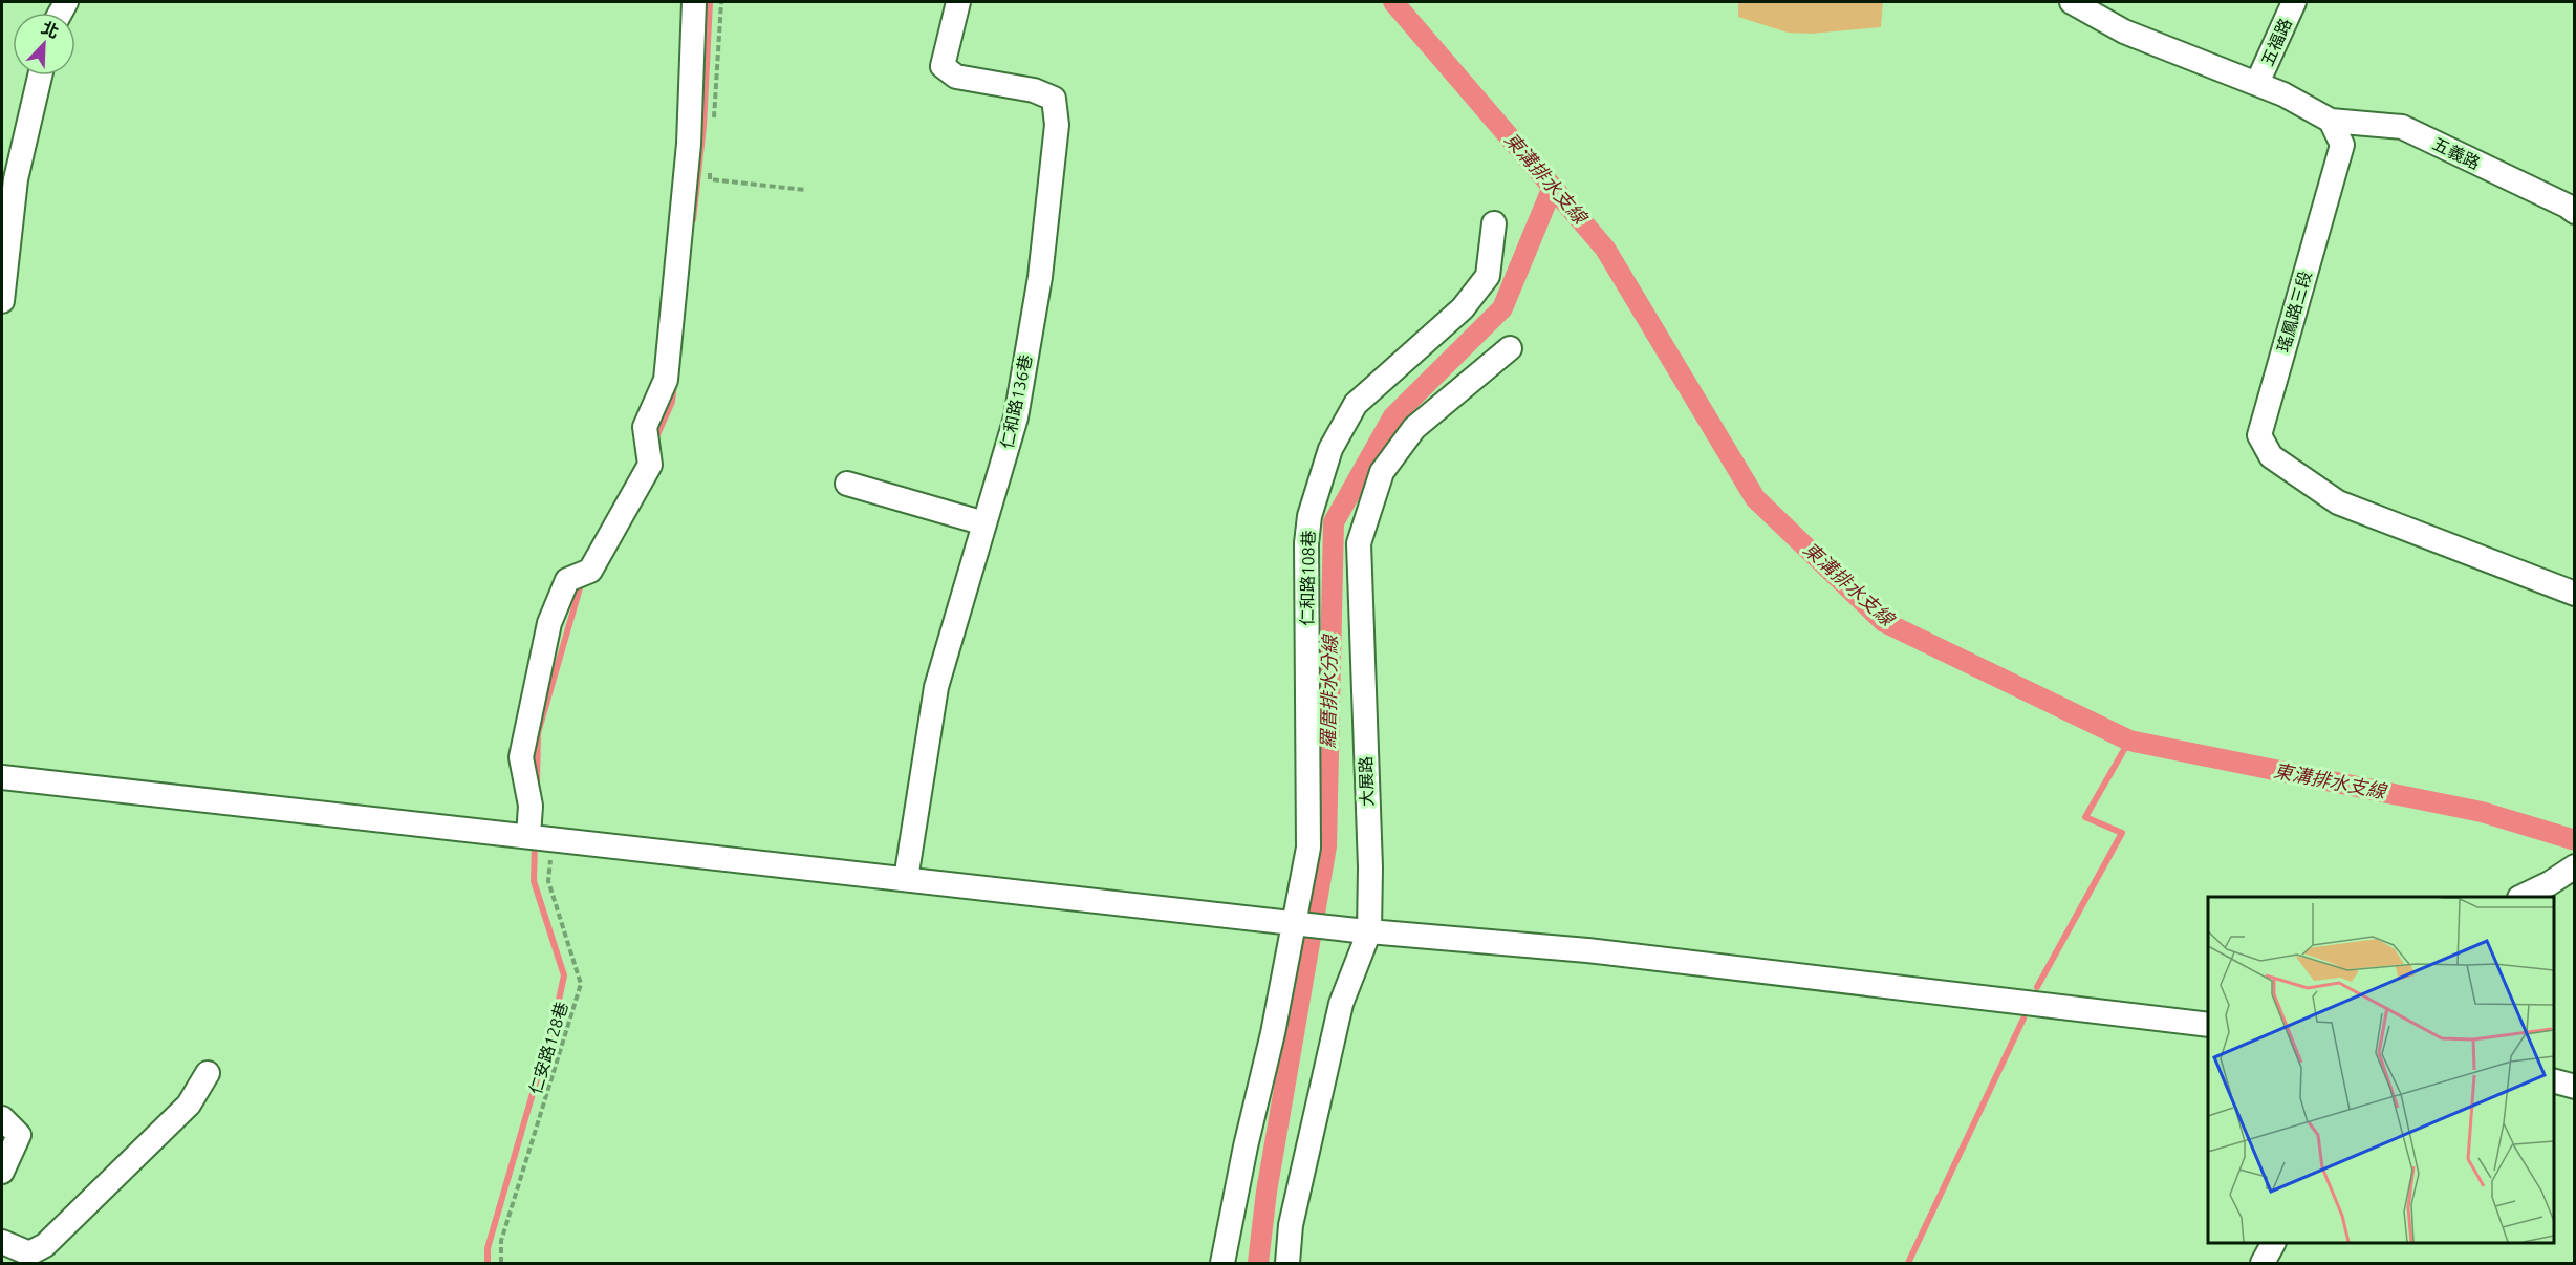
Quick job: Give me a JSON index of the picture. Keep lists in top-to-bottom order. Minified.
{"streets":{"street":["五福路","五義路","瑤鳳路三段","仁和路136巷","仁和路108巷","大展路"],"path":["仁安路128巷"]},"crossings":[["五義路","瑤鳳路三段"]],"water":["東溝排水支線","羅厝排水分線"],"north":"top right"}
